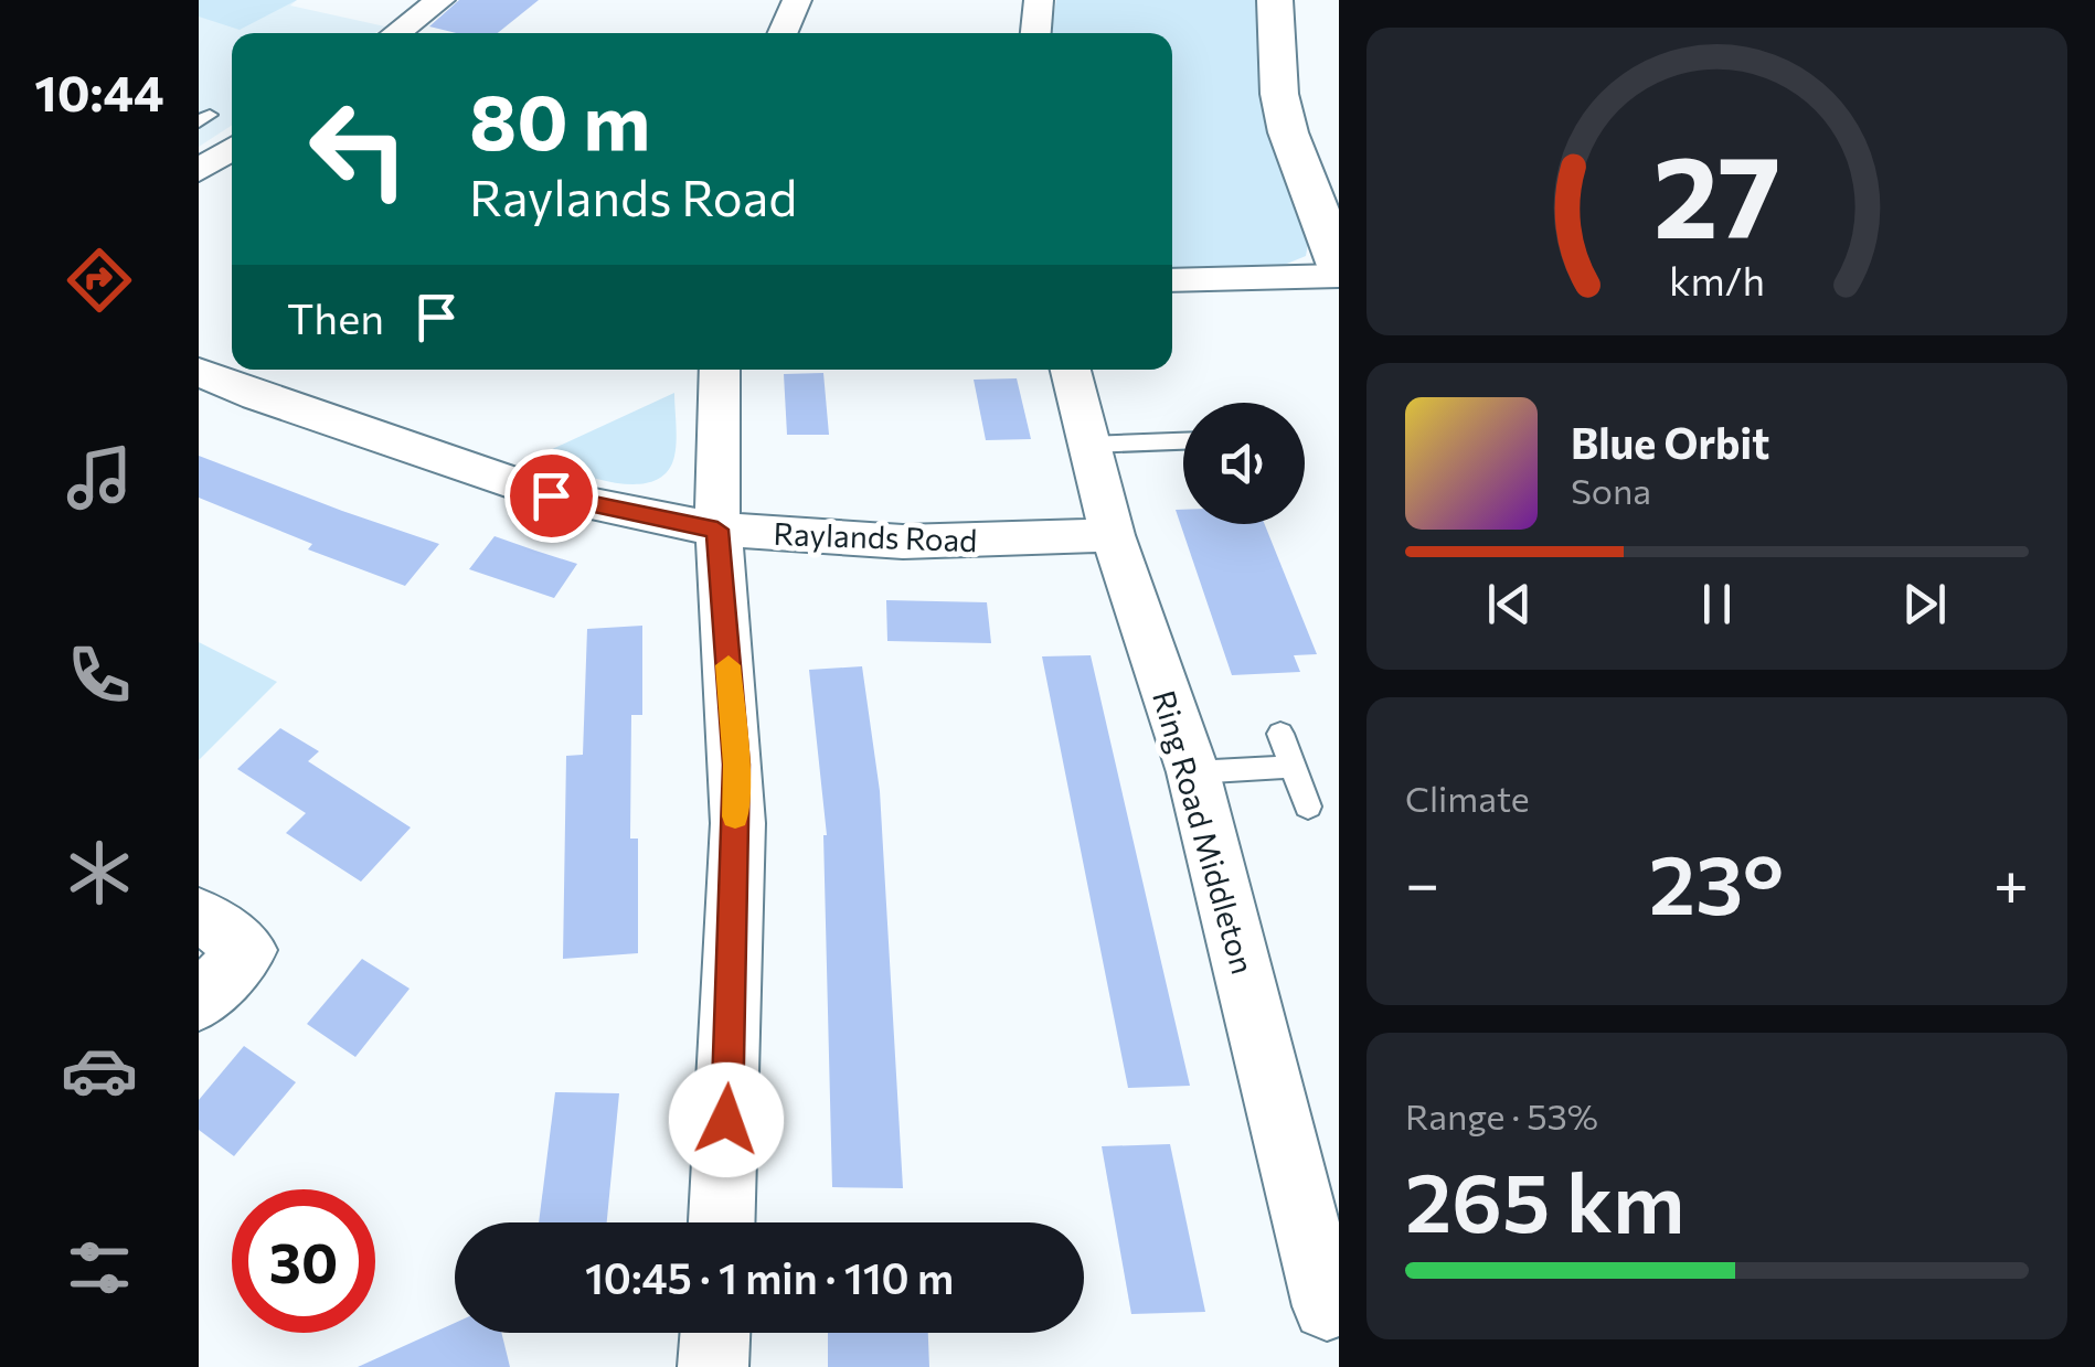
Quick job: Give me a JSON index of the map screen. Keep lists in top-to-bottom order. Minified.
{"streets":{"street":["Raylands Road","Ring Road Middleton"]},"crossings":[["Raylands Road","Ring Road Middleton"]],"page":{"tabs":"10:44","turn":["80 m","Raylands Road"],"then":"Then","song":["Blue Orbit","Sona"],"tile":["Climate",["Range · 53%","265 km"]],"heat":["−","23°","+"],"limit":"30","trip":"10:45 · 1 min · 110 m","gauge":["27","km/h"]}}
